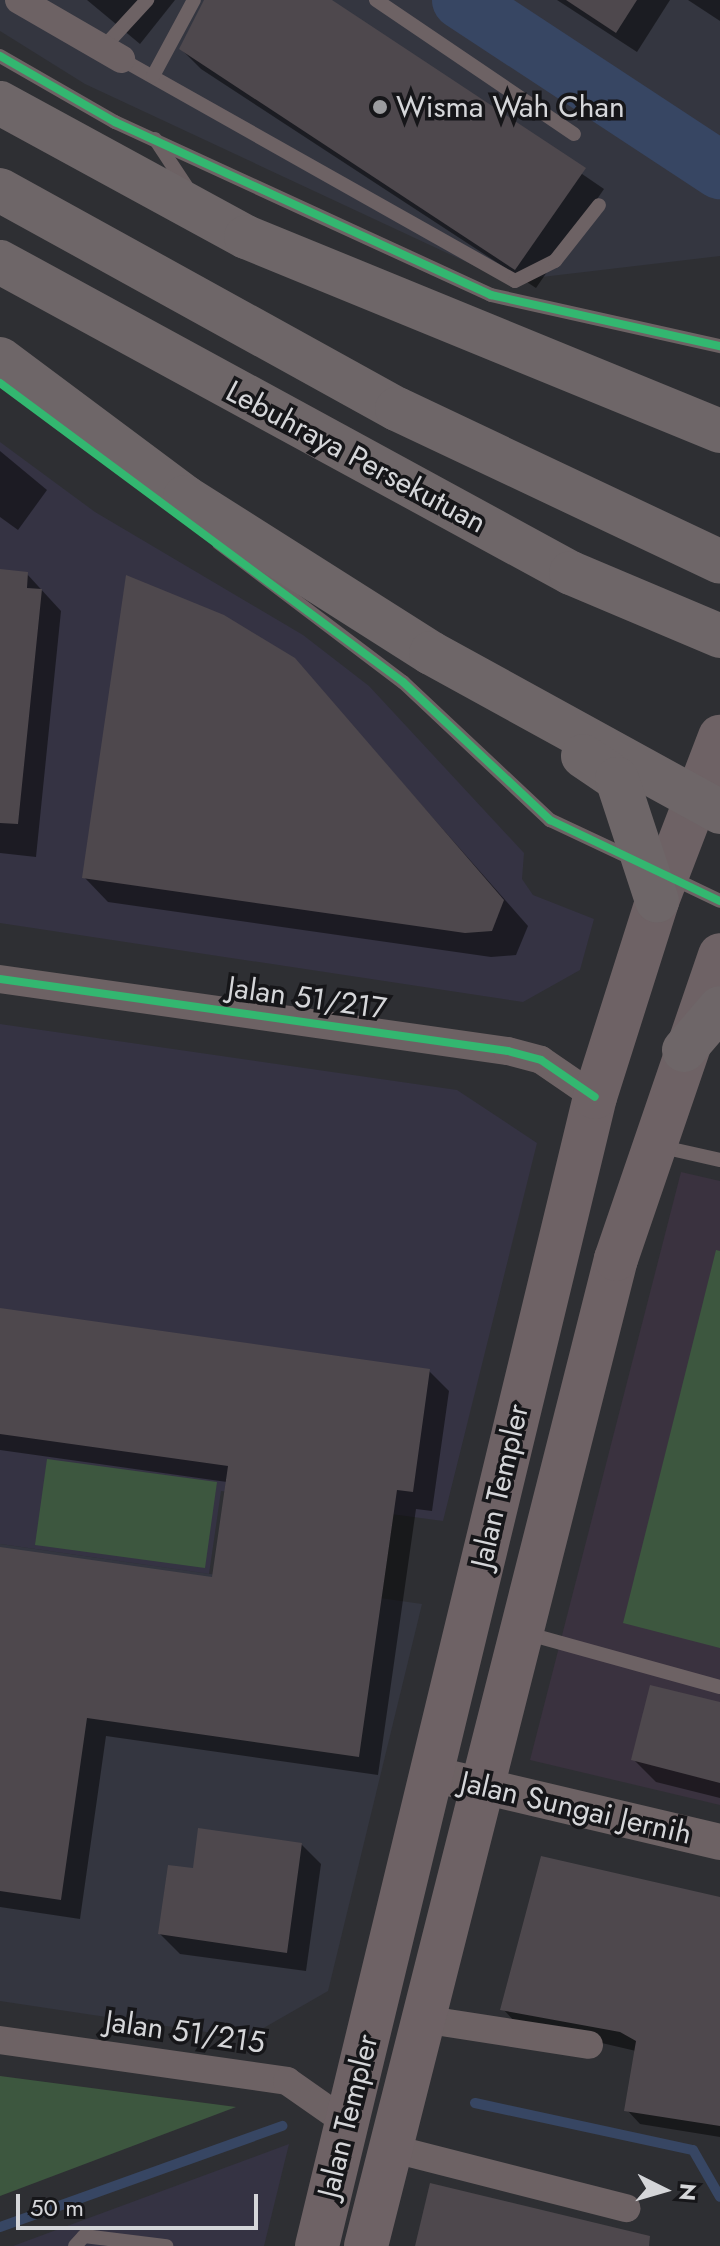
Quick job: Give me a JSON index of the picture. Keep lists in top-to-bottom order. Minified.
{"streets":{"highway":["Lebuhraya Persekutuan"],"main road":["Jalan Templer"],"street":["Jalan 51/217","Jalan Sungai Jernih","Jalan 51/215"]},"crossings":[["Jalan 51/217","Jalan Templer"],["Jalan Templer","Jalan Sungai Jernih"],["Jalan Templer","Jalan 51/215"]],"places":["Wisma Wah Chan"],"scale_bar":"50 m","north":"right"}
